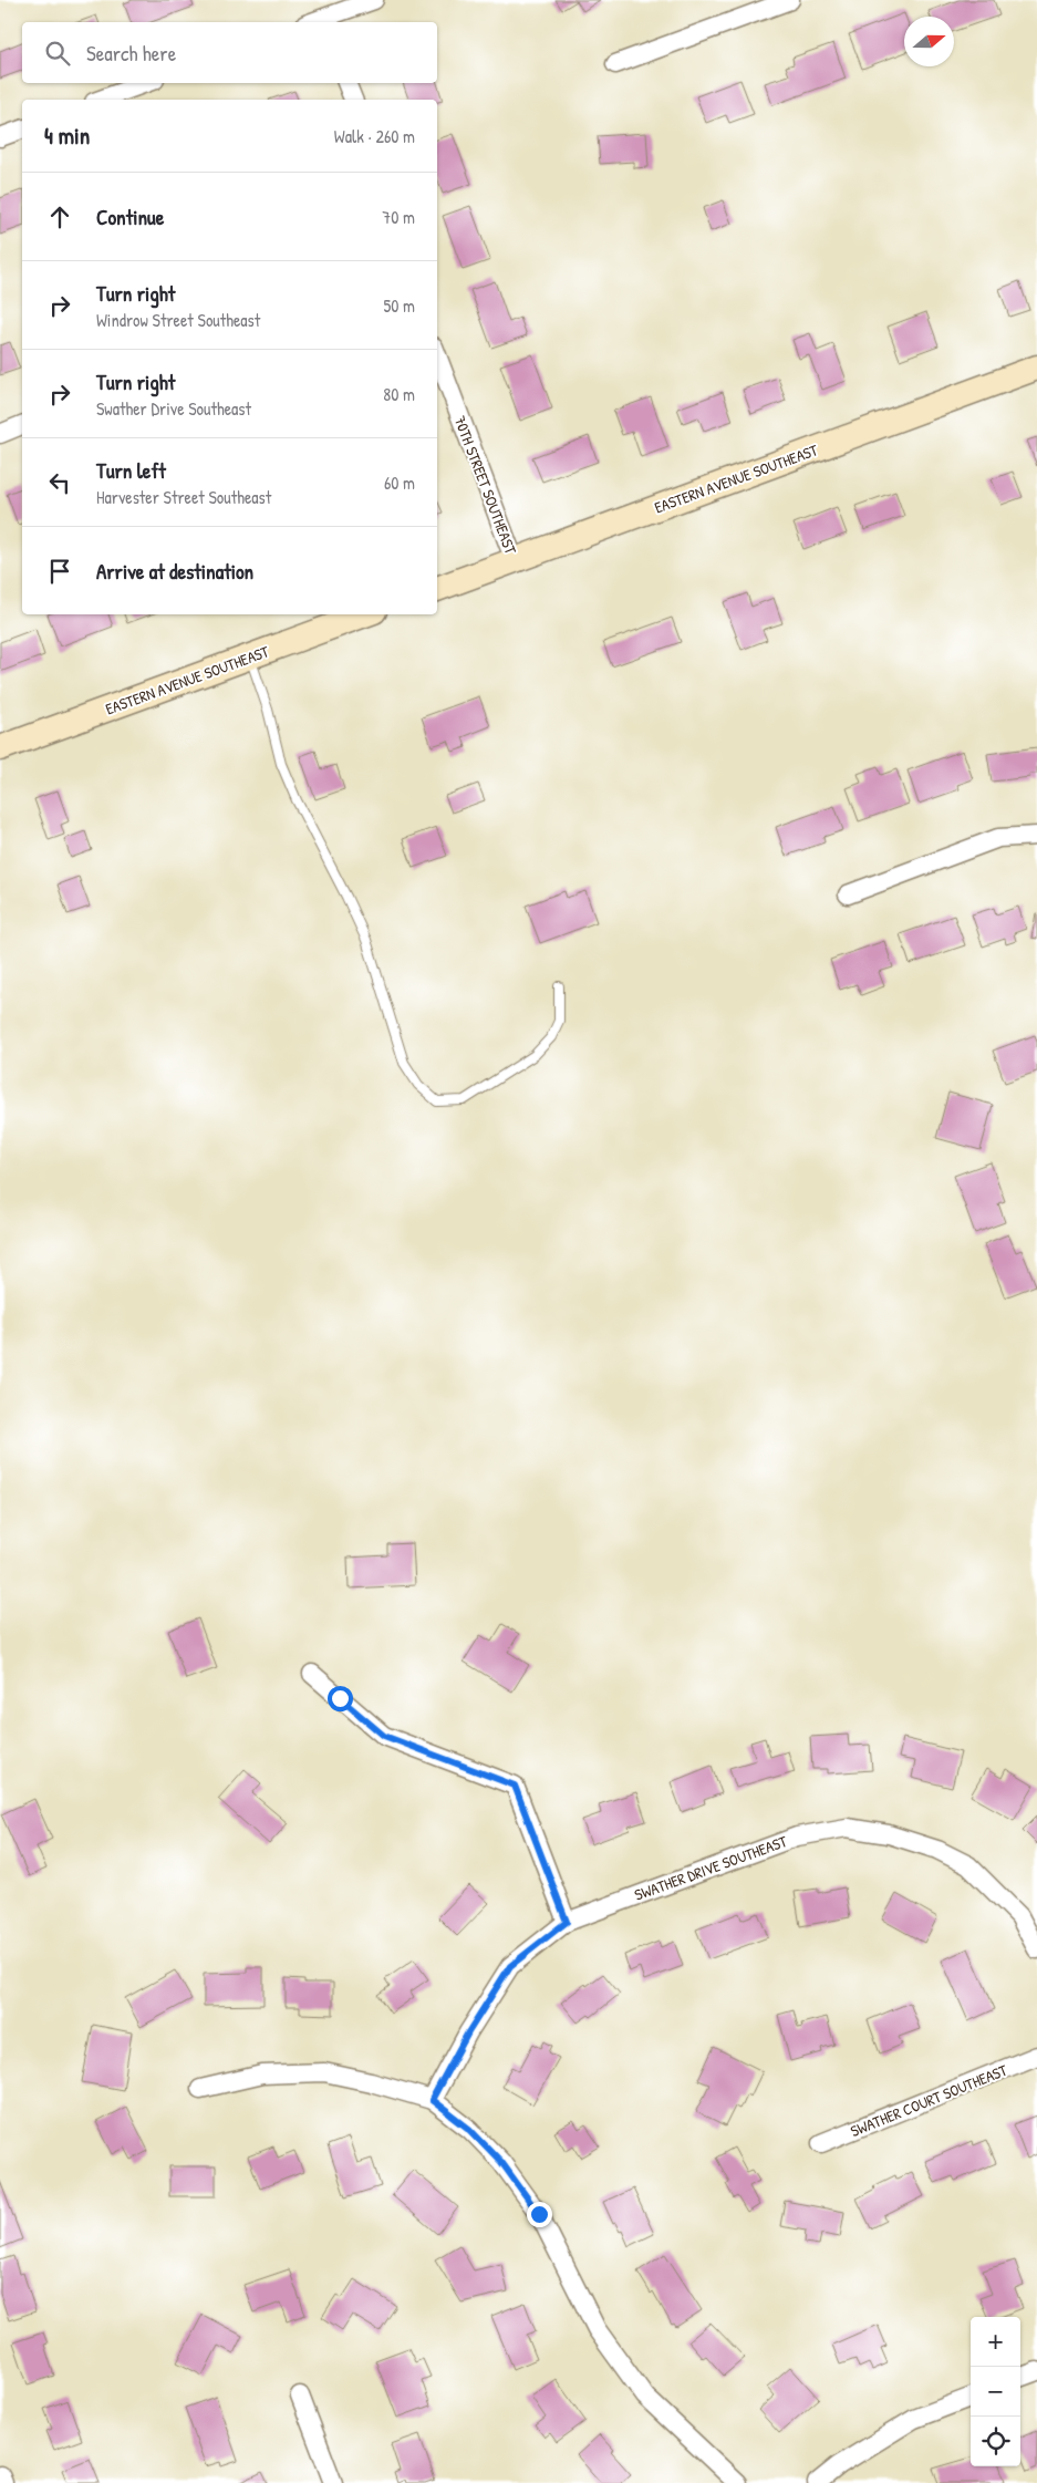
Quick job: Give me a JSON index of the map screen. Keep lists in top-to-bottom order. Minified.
{"streets":{"street":["EASTERN AVENUE SOUTHEAST","70TH STREET SOUTHEAST","SWATHER DRIVE SOUTHEAST","SWATHER COURT SOUTHEAST"]},"crossings":[["EASTERN AVENUE SOUTHEAST","70TH STREET SOUTHEAST"]],"north":"right","page":{"search":"Search here","heading":["4 min","Walk · 260 m"],"list":[["Continue","70 m"],["Turn right","Windrow Street Southeast","50 m"],["Turn right","Swather Drive Southeast","80 m"],["Turn left","Harvester Street Southeast","60 m"],"Arrive at destination"],"map_buttons":["+","−"]}}
